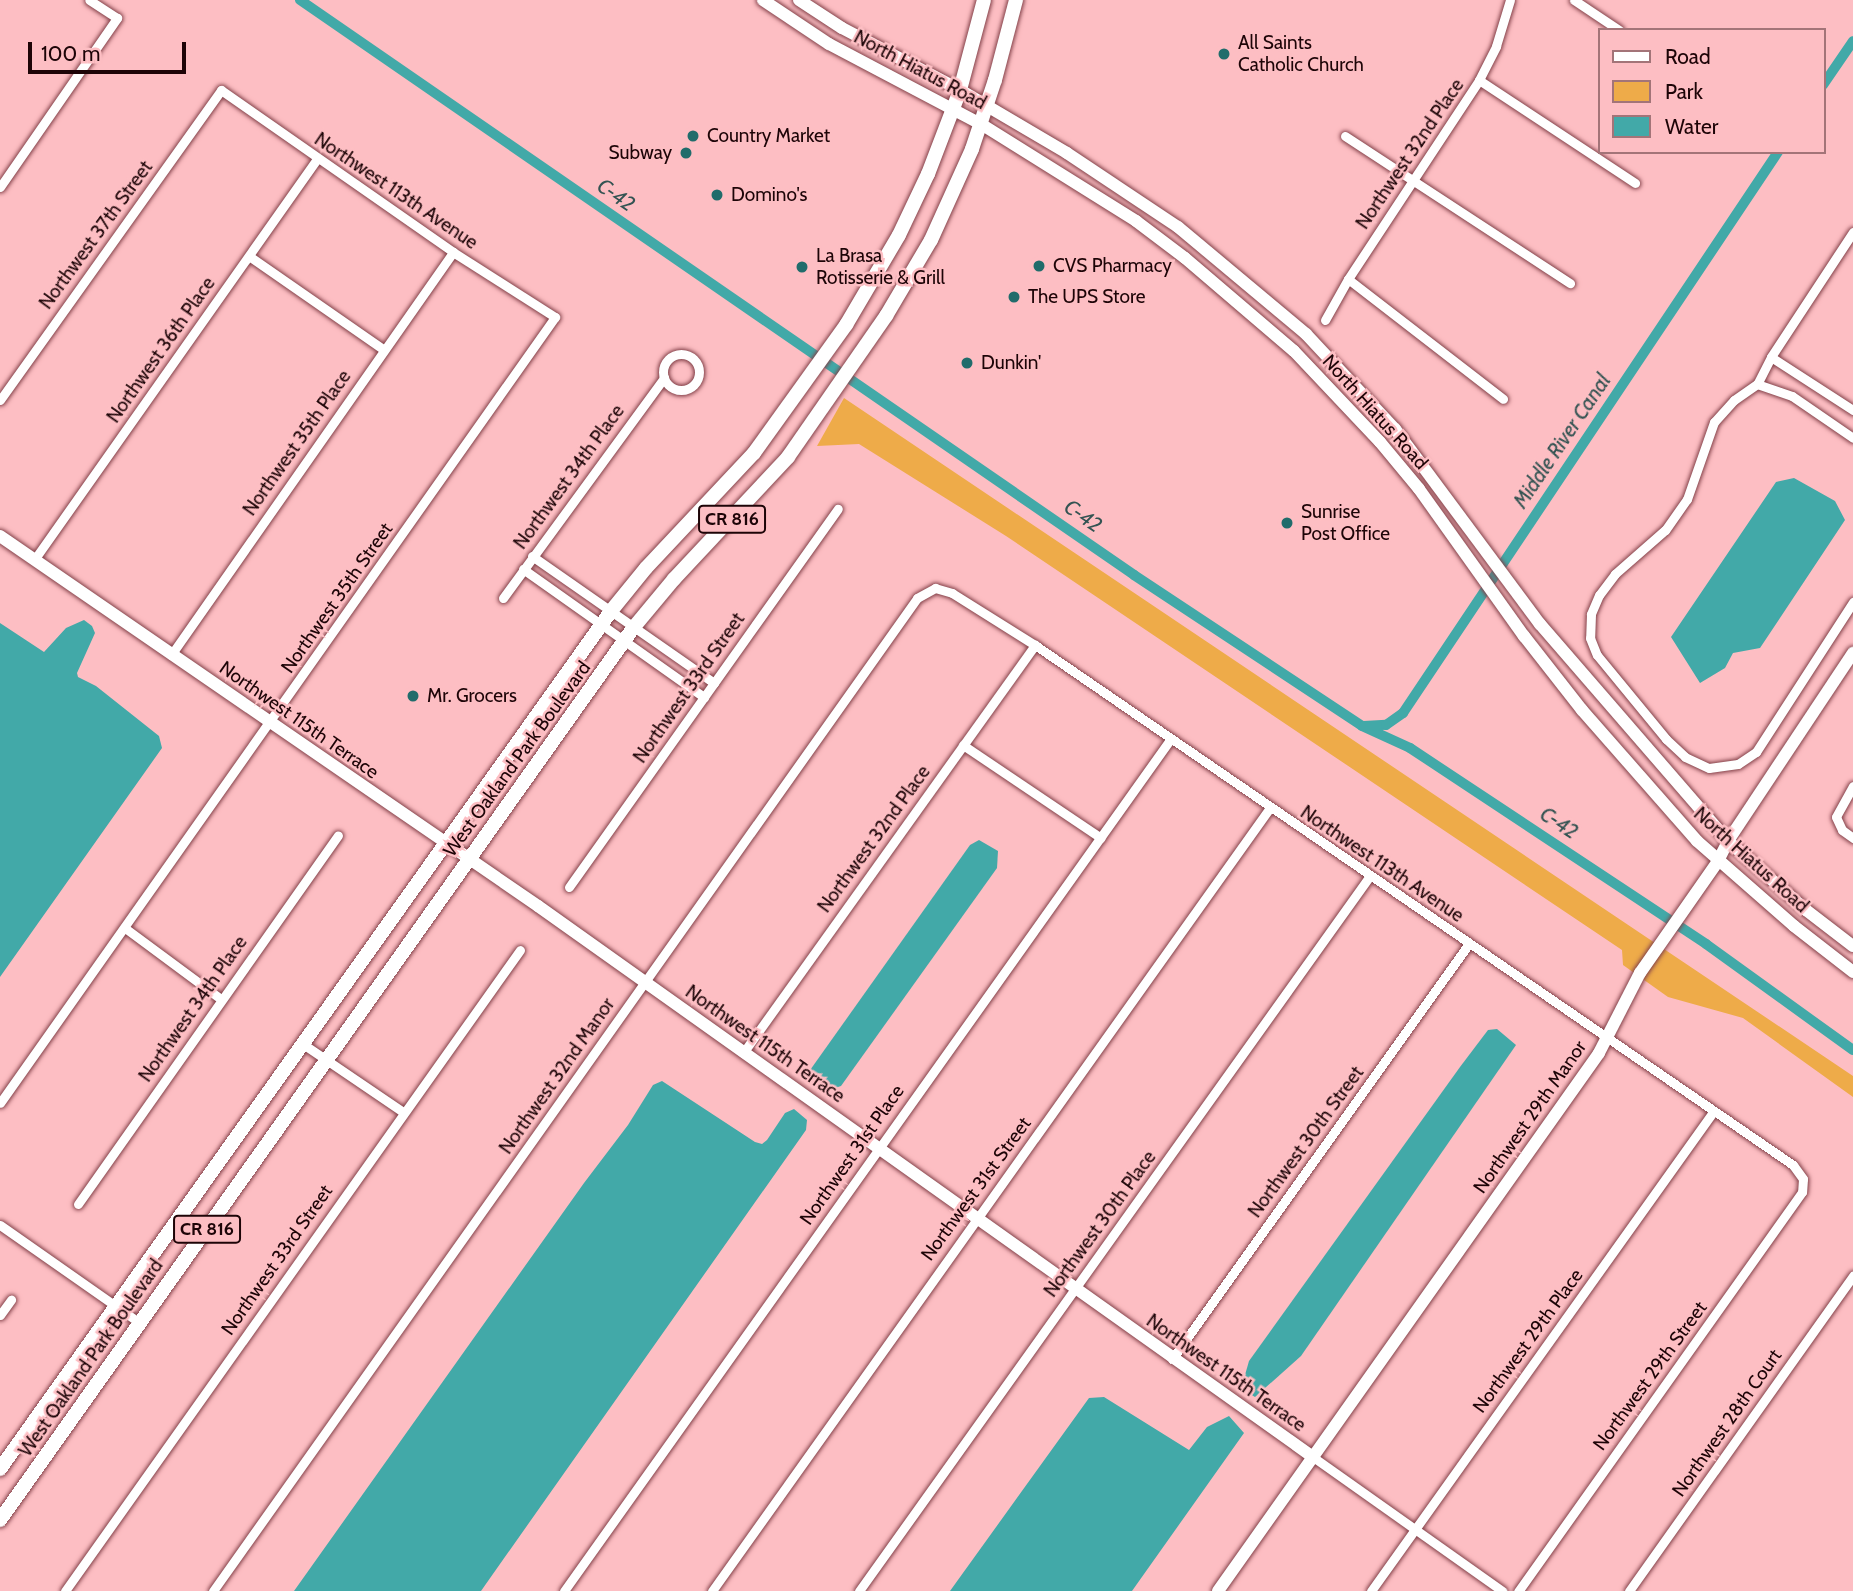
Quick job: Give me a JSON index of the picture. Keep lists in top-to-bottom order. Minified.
{"streets":{"main road":["North Hiatus Road","CR 816","Northwest 115th Terrace","West Oakland Park Boulevard","Northwest 29th Manor"],"street":["Northwest 32nd Place","Northwest 113th Avenue","Northwest 37th Street","Northwest 36th Place","Northwest 35th Place","Northwest 34th Place","Northwest 35th Street","Northwest 33rd Street","Northwest 32nd Manor","Northwest 30th Street","Northwest 31st Place","Northwest 31st Street","Northwest 30th Place","Northwest 29th Place","Northwest 29th Street","Northwest 28th Court"]},"crossings":[["North Hiatus Road","West Oakland Park Boulevard"],["North Hiatus Road","Northwest 29th Manor"],["Northwest 32nd Place","Northwest 113th Avenue"],["Northwest 32nd Place","Northwest 115th Terrace"],["Northwest 113th Avenue","Northwest 37th Street"],["Northwest 113th Avenue","Northwest 36th Place"],["Northwest 113th Avenue","Northwest 35th Place"],["Northwest 113th Avenue","Northwest 35th Street"],["Northwest 113th Avenue","Northwest 32nd Manor"],["Northwest 113th Avenue","Northwest 29th Manor"],["Northwest 113th Avenue","Northwest 30th Street"],["Northwest 113th Avenue","Northwest 31st Place"],["Northwest 113th Avenue","Northwest 31st Street"],["Northwest 113th Avenue","Northwest 30th Place"],["Northwest 113th Avenue","Northwest 29th Place"],["Northwest 113th Avenue","Northwest 29th Street"],["Northwest 36th Place","Northwest 115th Terrace"],["Northwest 35th Place","Northwest 115th Terrace"],["Northwest 35th Street","Northwest 115th Terrace"],["Northwest 115th Terrace","West Oakland Park Boulevard"],["Northwest 115th Terrace","Northwest 32nd Manor"],["Northwest 115th Terrace","Northwest 29th Manor"],["Northwest 115th Terrace","Northwest 30th Street"],["Northwest 115th Terrace","Northwest 31st Place"],["Northwest 115th Terrace","Northwest 31st Street"],["Northwest 115th Terrace","Northwest 30th Place"],["Northwest 115th Terrace","Northwest 29th Place"]],"water":["C-42","Middle River Canal"],"places":["All Saints Catholic Church","Country Market","Subway","Domino's","CVS Pharmacy","La Brasa Rotisserie & Grill","The UPS Store","Dunkin'","Sunrise Post Office","Mr. Grocers"],"legend":["Road","Park","Water"],"scale_bar":"100 m"}
